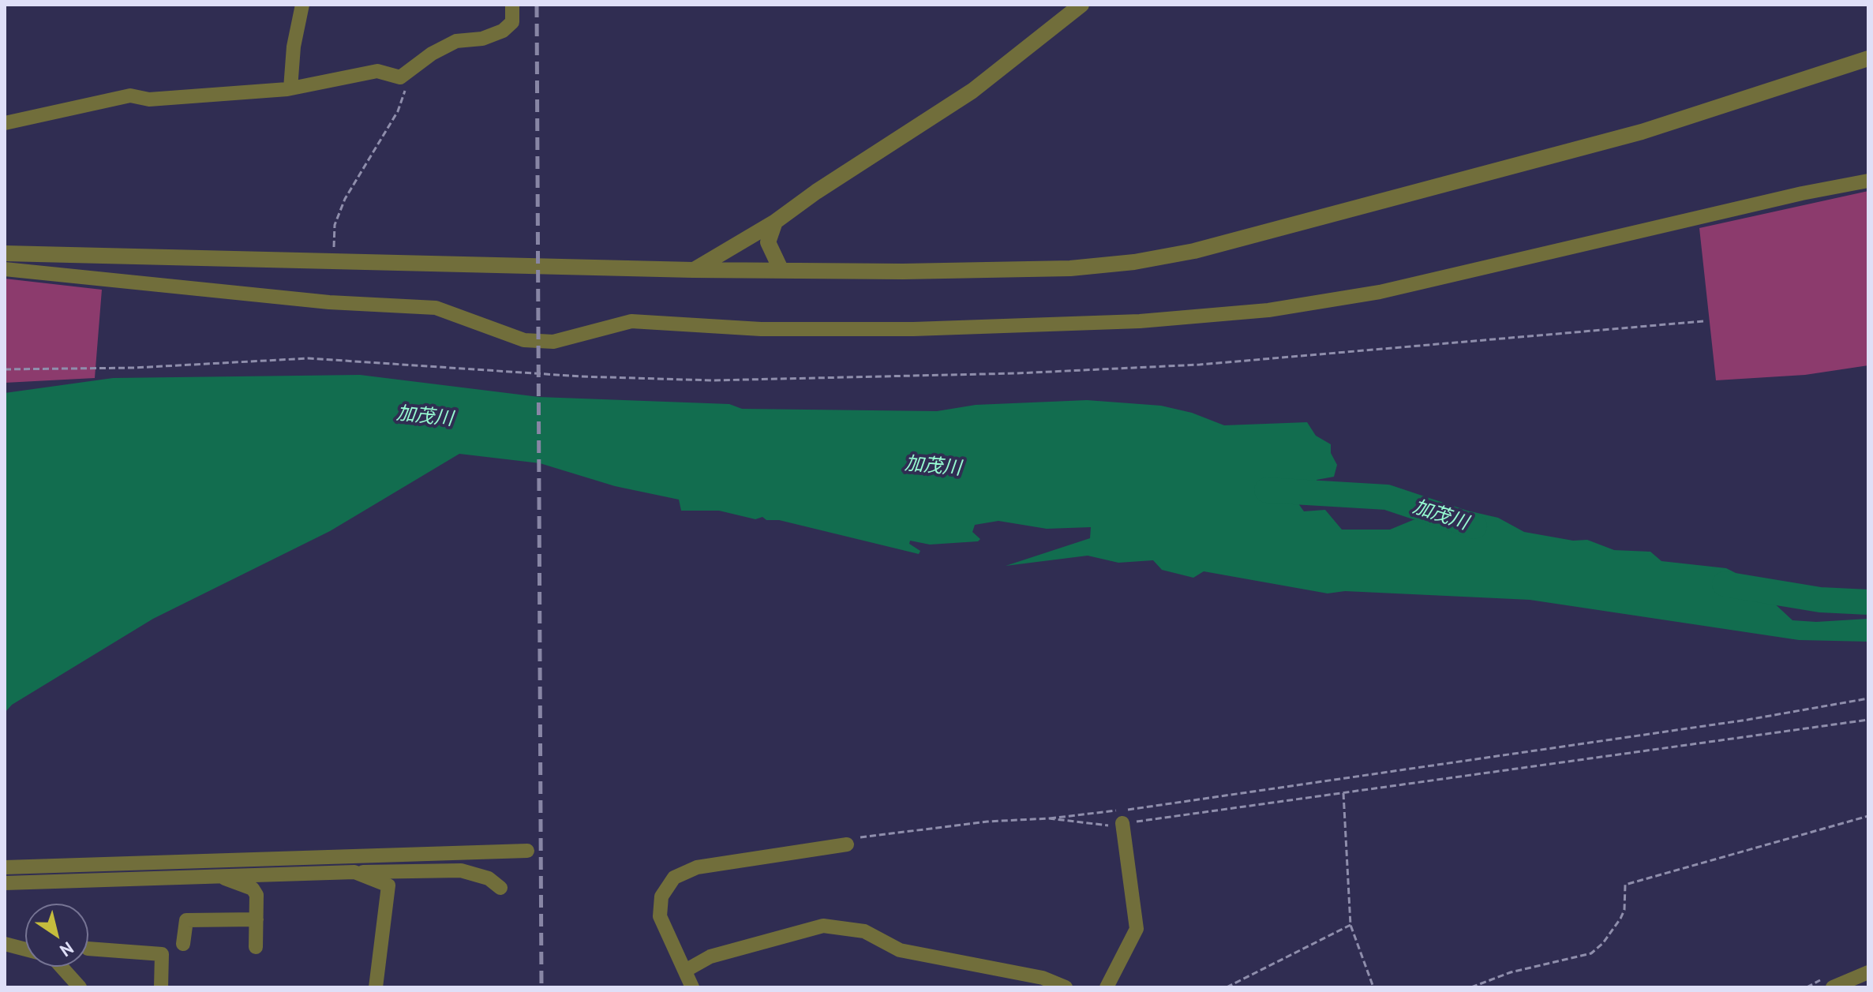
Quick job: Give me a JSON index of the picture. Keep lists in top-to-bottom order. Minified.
{"water":["加茂川"],"north":"bottom right"}
